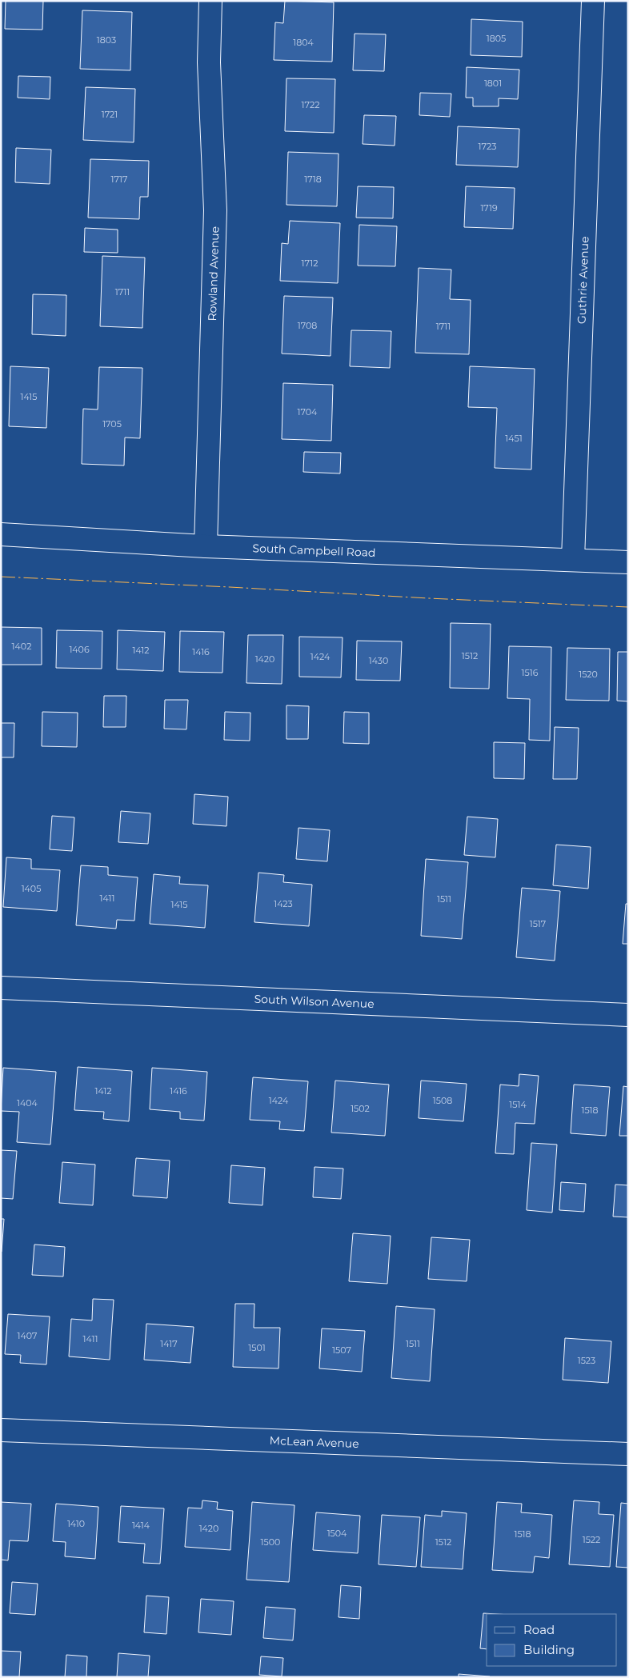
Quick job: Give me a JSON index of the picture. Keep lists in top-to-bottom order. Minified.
{"streets":{"street":["Rowland Avenue","Guthrie Avenue","South Campbell Road","South Wilson Avenue","McLean Avenue"]},"crossings":[["Rowland Avenue","South Campbell Road"],["Guthrie Avenue","South Campbell Road"]],"house_numbers":["1805","1803","1804","1801","1722","1721","1723","1717","1718","1719","1712","1711","1708","1711","1415","1704","1705","1451","1402","1406","1412","1416","1512","1424","1420","1430","1516","1520","1405","1411","1511","1423","1415","1517","1412","1416","1424","1508","1404","1514","1502","1518","1407","1411","1417","1511","1501","1507","1523","1410","1414","1420","1504","1518","1522","1500","1512"],"legend":["Road","Building"]}
